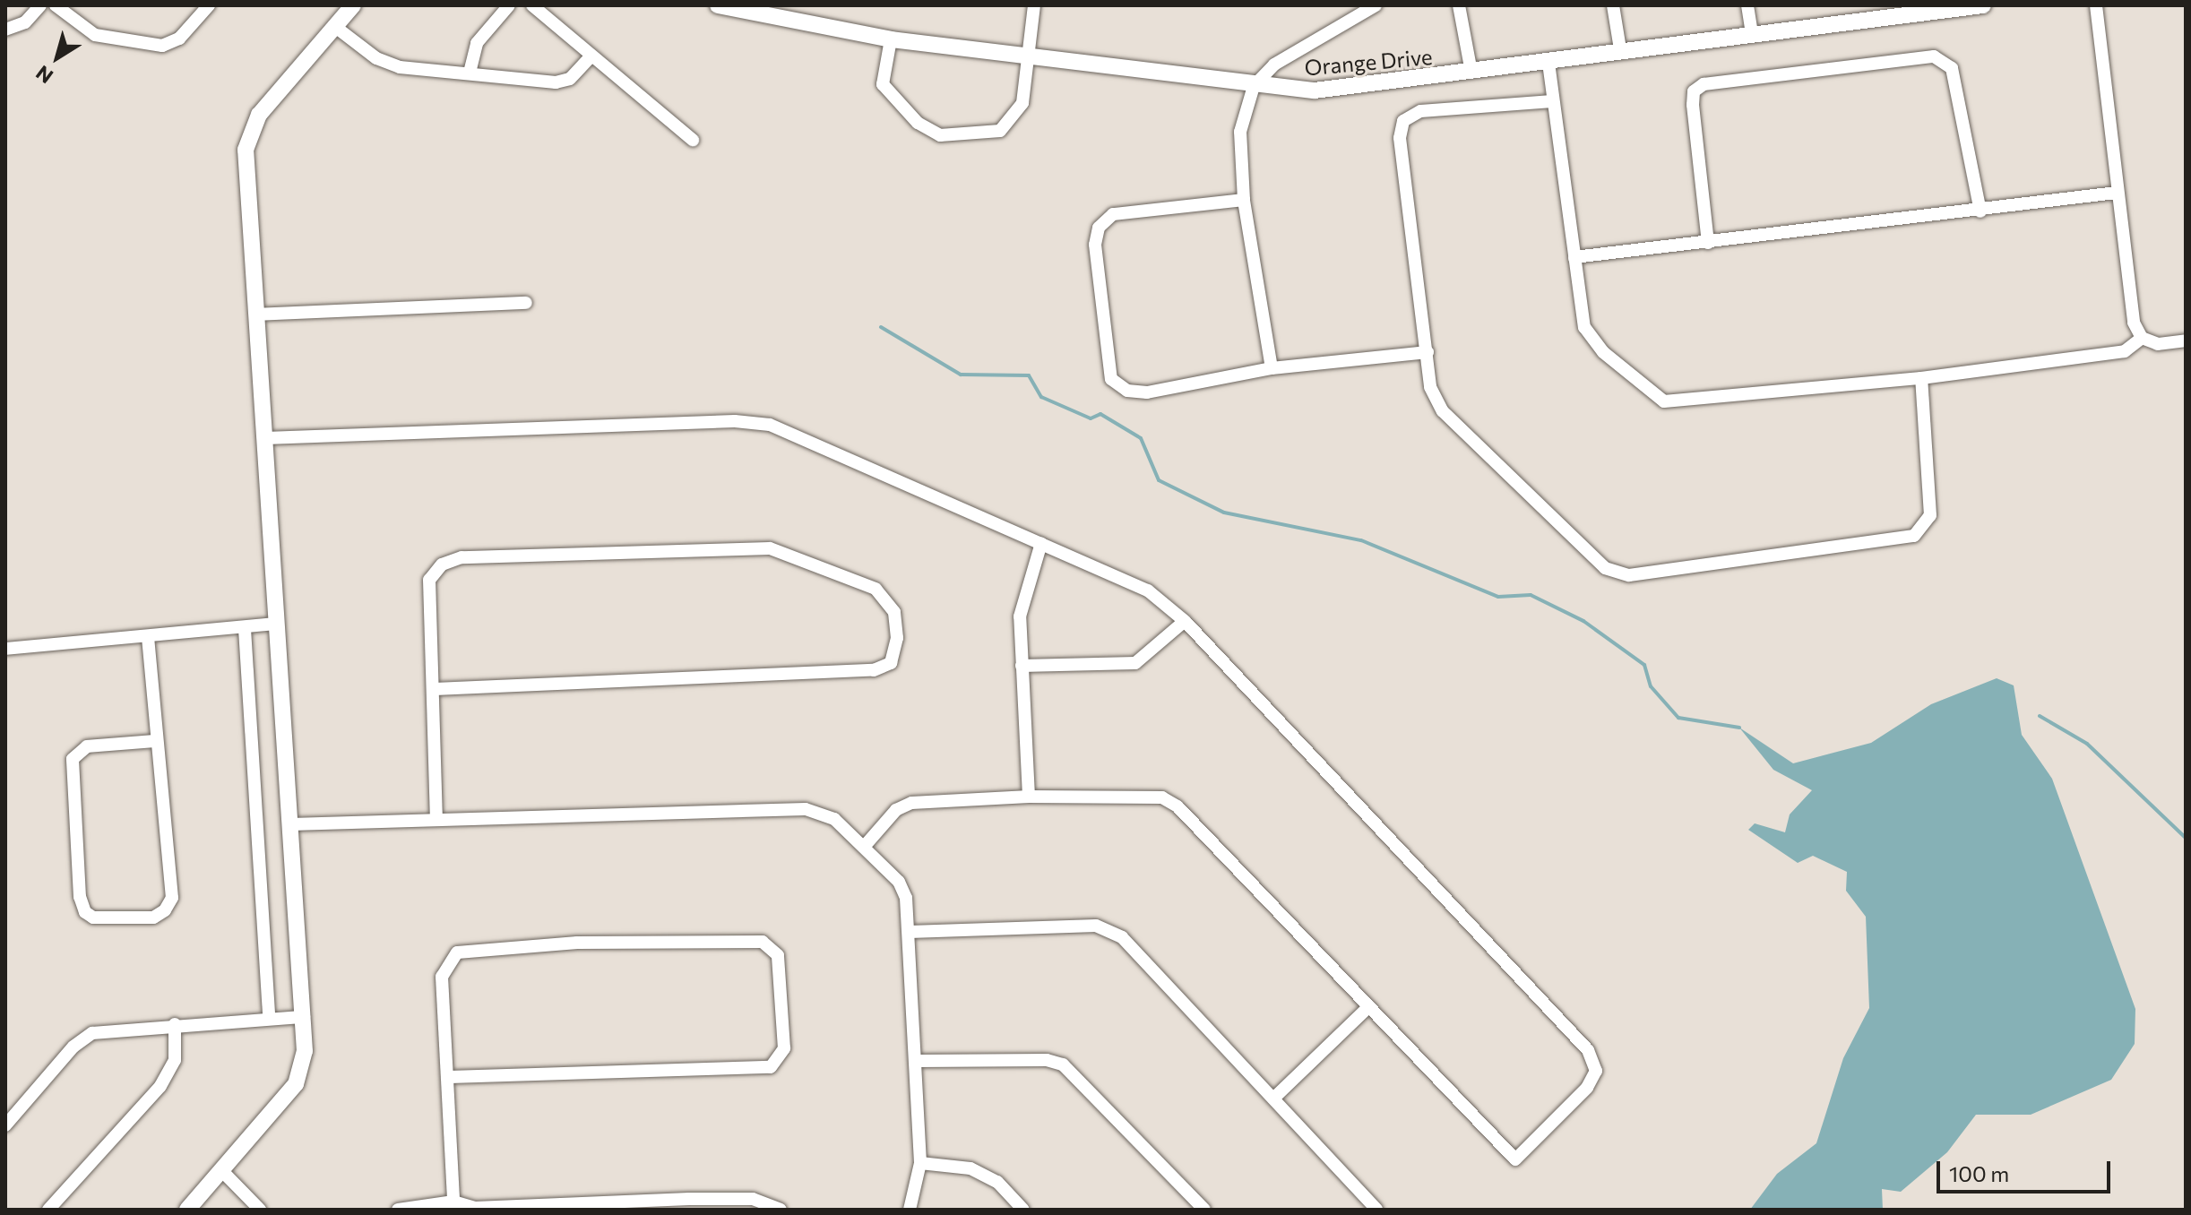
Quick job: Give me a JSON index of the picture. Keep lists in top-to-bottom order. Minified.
{"streets":{"street":["Orange Drive"]},"scale_bar":"100 m","north":"bottom left"}
